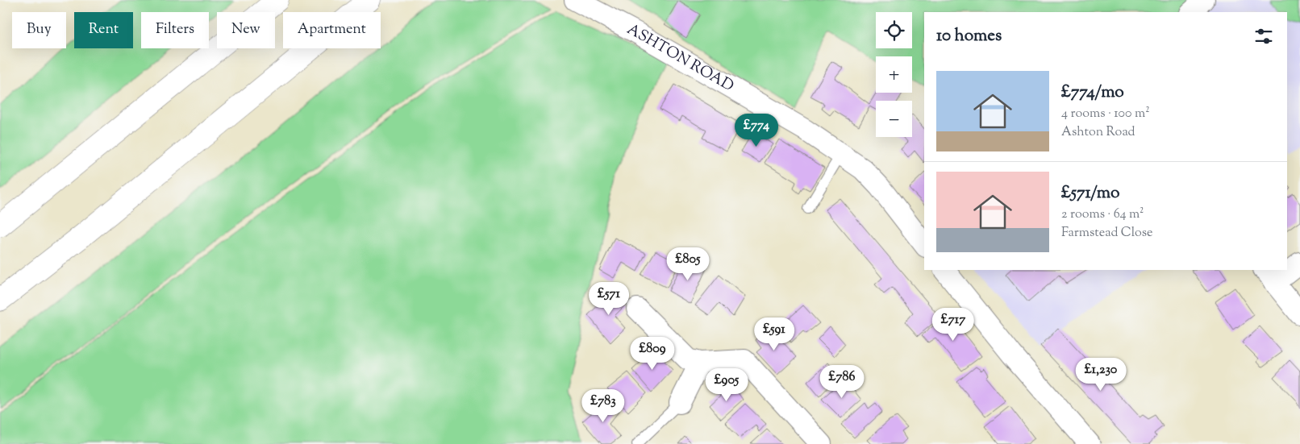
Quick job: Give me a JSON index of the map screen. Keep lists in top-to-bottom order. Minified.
{"streets":{"street":["ASHTON ROAD"]},"page":{"map_buttons":["+","−"],"chip":["Buy","Rent","Filters","New","Apartment"],"heading":"10 homes","list":[{"name":"£774/mo","note":"4 rooms · 100 m² · Ashton Road"},{"name":"£571/mo","note":"2 rooms · 64 m² · Farmstead Close"}],"price":["£774","£805","£571","£717","£591","£809","£1,230","£786","£905","£783"]}}
